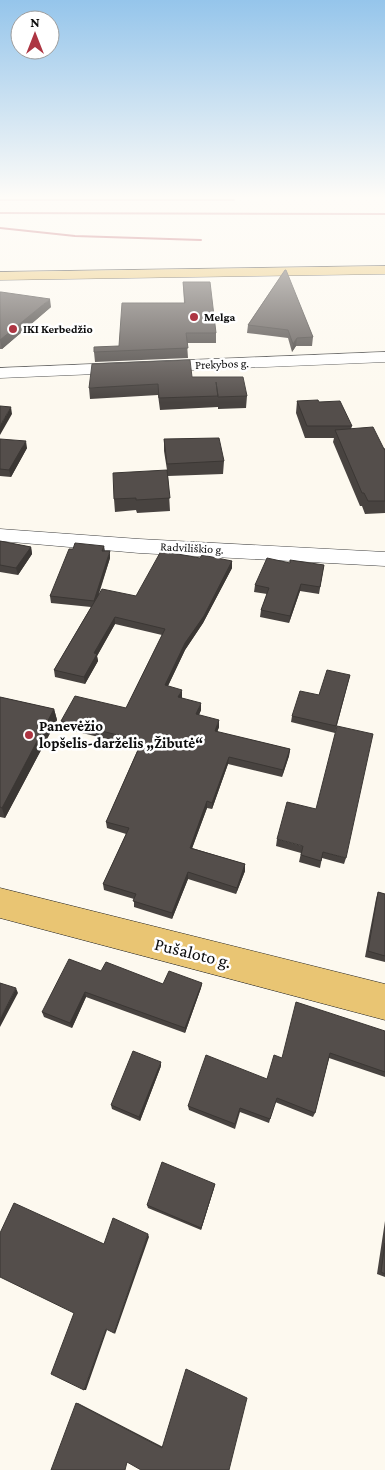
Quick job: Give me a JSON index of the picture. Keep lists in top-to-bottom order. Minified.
{"streets":{"main road":["Pušaloto g."],"street":["Prekybos g.","Radviliškio g."]},"places":["Melga","IKI Kerbedžio","Panevėžio lopšelis-darželis „Žibutė“"],"north":"top"}
